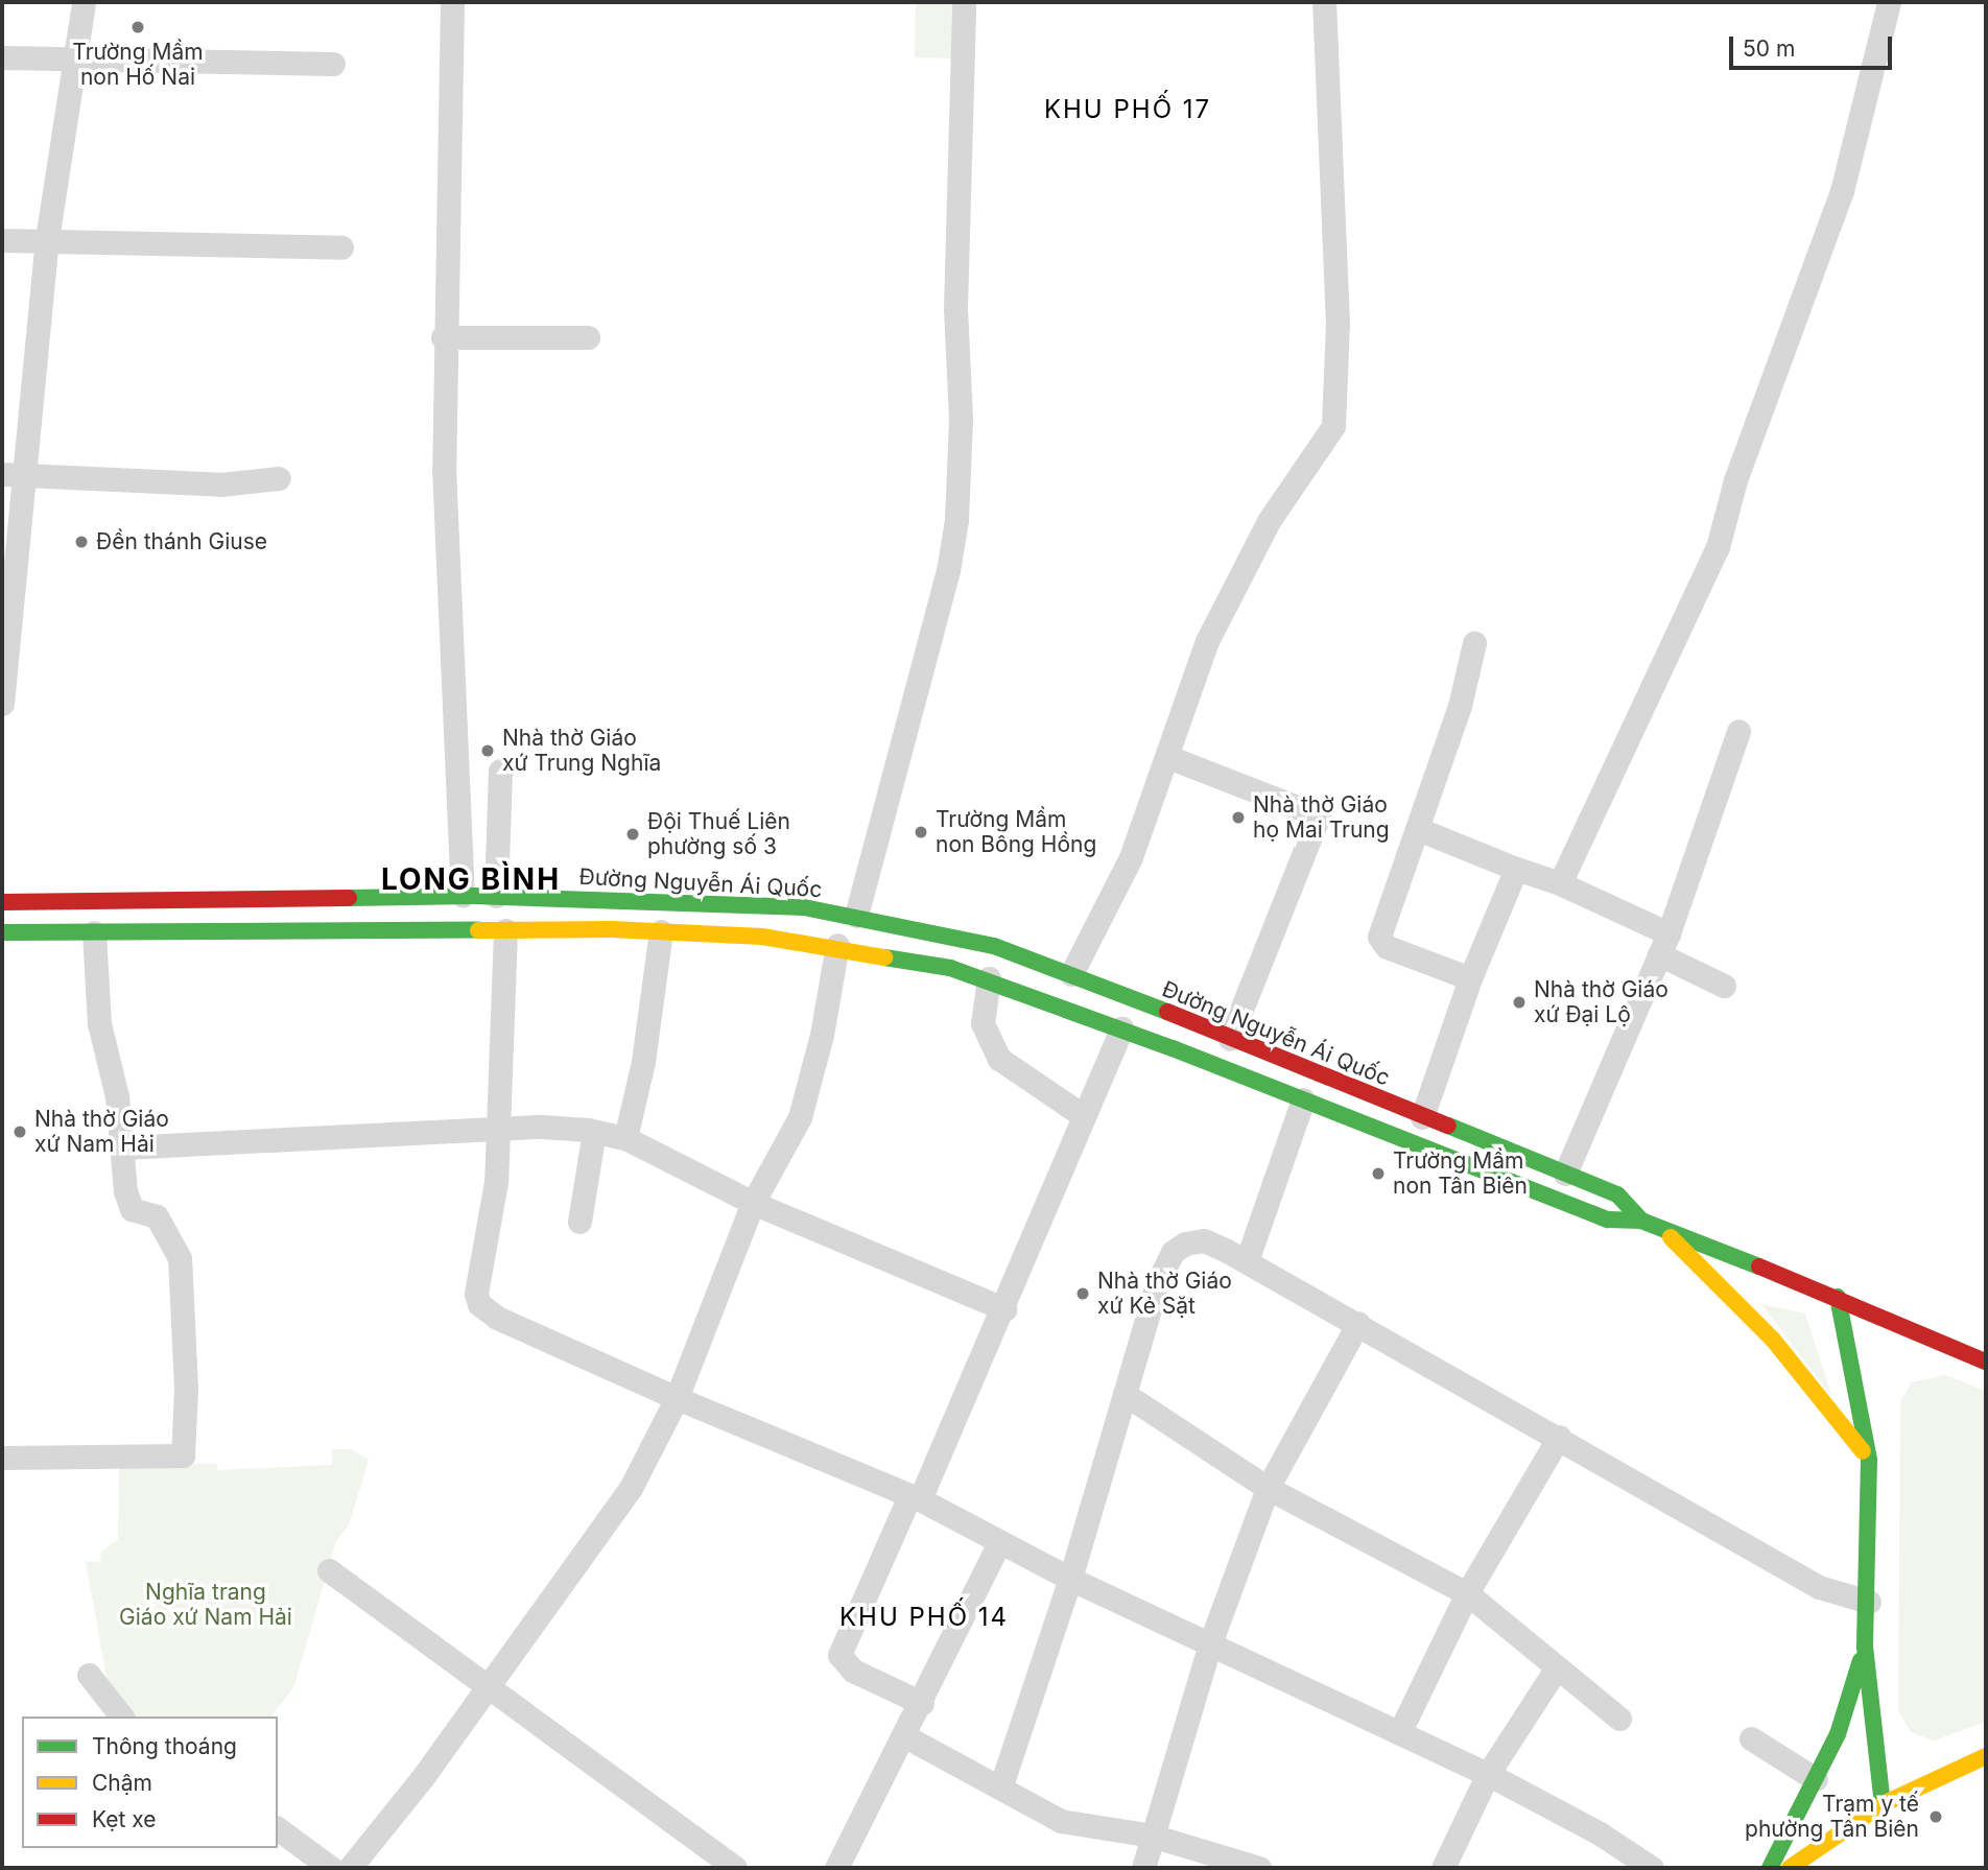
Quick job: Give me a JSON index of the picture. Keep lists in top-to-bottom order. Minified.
{"streets":{"main road":["Đường Nguyễn Ái Quốc"]},"districts":["KHU PHỐ 17","LONG BÌNH","KHU PHỐ 14"],"parks":["Nghĩa trang Giáo xứ Nam Hải"],"places":["Trường Mầm non Hố Nai","Đền thánh Giuse","Nhà thờ Giáo xứ Trung Nghĩa","Nhà thờ Giáo họ Mai Trung","Trường Mầm non Bông Hồng","Đội Thuế Liên phường số 3","Nhà thờ Giáo xứ Đại Lộ","Nhà thờ Giáo xứ Nam Hải","Trường Mầm non Tân Biên","Nhà thờ Giáo xứ Kẻ Sặt","Trạm y tế phường Tân Biên"],"legend":["Thông thoáng","Chậm","Kẹt xe"],"scale_bar":"50 m"}
